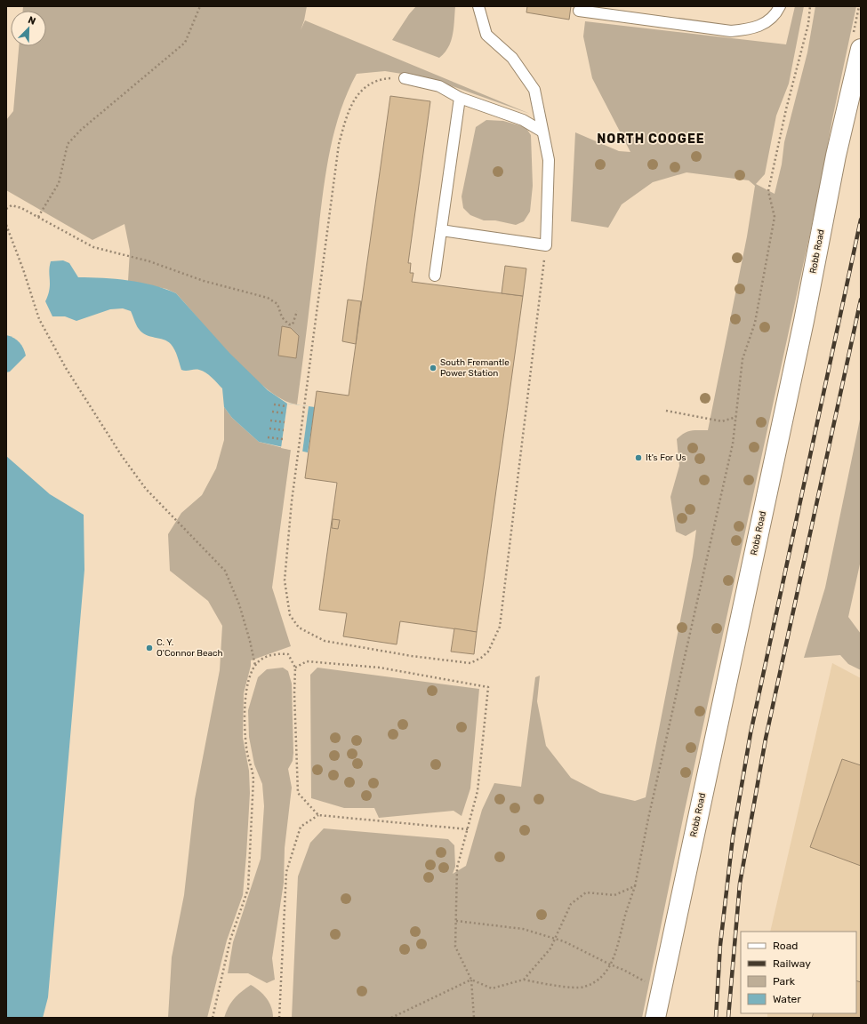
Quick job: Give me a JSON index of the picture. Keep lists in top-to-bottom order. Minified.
{"streets":{"street":["Robb Road"]},"districts":["NORTH COOGEE"],"places":["South Fremantle Power Station","It's For Us","C. Y. O'Connor Beach"],"legend":["Road","Railway","Park","Water"],"north":"top right"}
